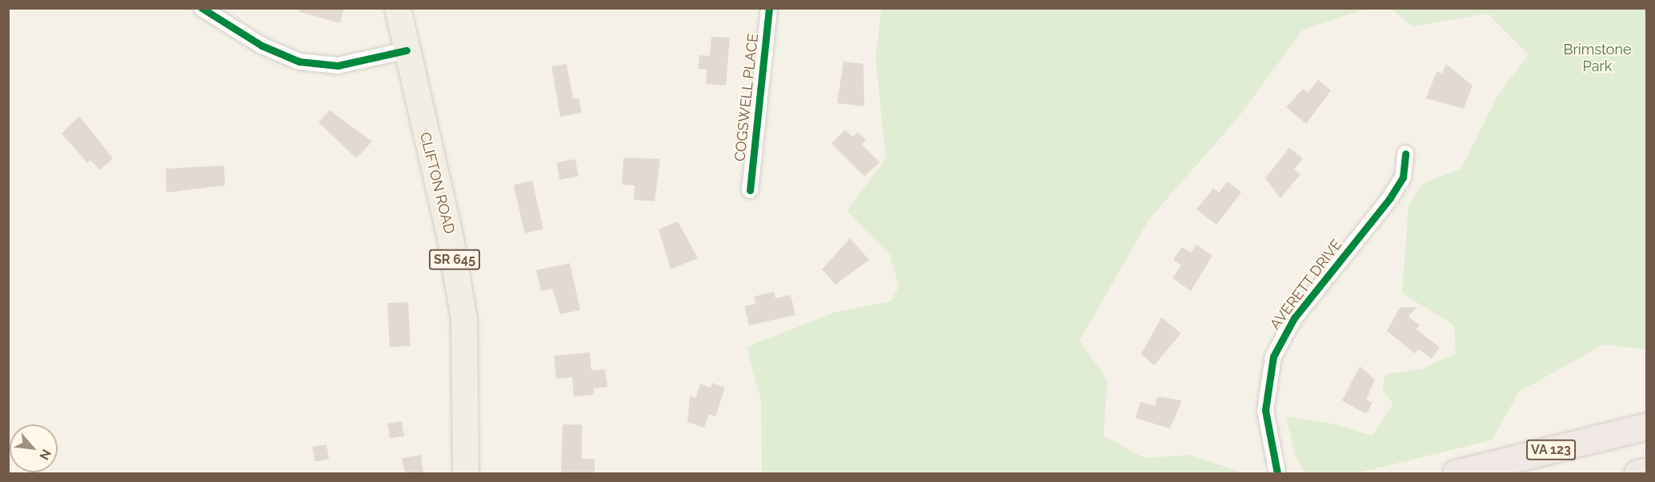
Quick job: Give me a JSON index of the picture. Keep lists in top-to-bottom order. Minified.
{"streets":{"highway":["VA 123"],"main road":["CLIFTON ROAD","SR 645"],"street":["COGSWELL PLACE","AVERETT DRIVE"]},"parks":["Brimstone Park"],"north":"bottom right"}
